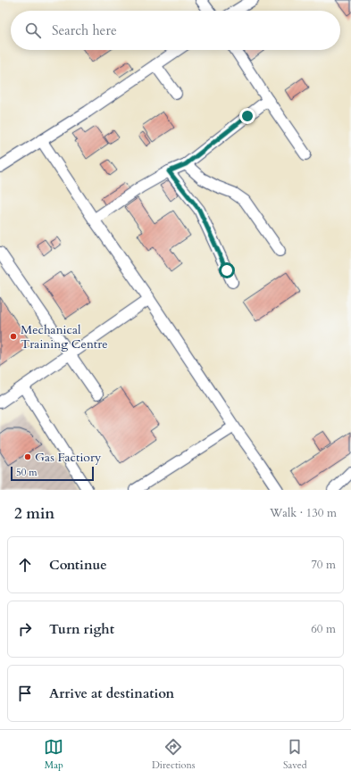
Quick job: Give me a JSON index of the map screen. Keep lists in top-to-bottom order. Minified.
{"places":["Mechanical Training Centre","Gas Factiory"],"scale_bar":"50 m","page":{"search":"Search here","scale":"50 m","heading":["2 min","Walk · 130 m"],"list":[["Continue","70 m"],["Turn right","60 m"],"Arrive at destination"],"nav":["Map","Directions","Saved"]}}
